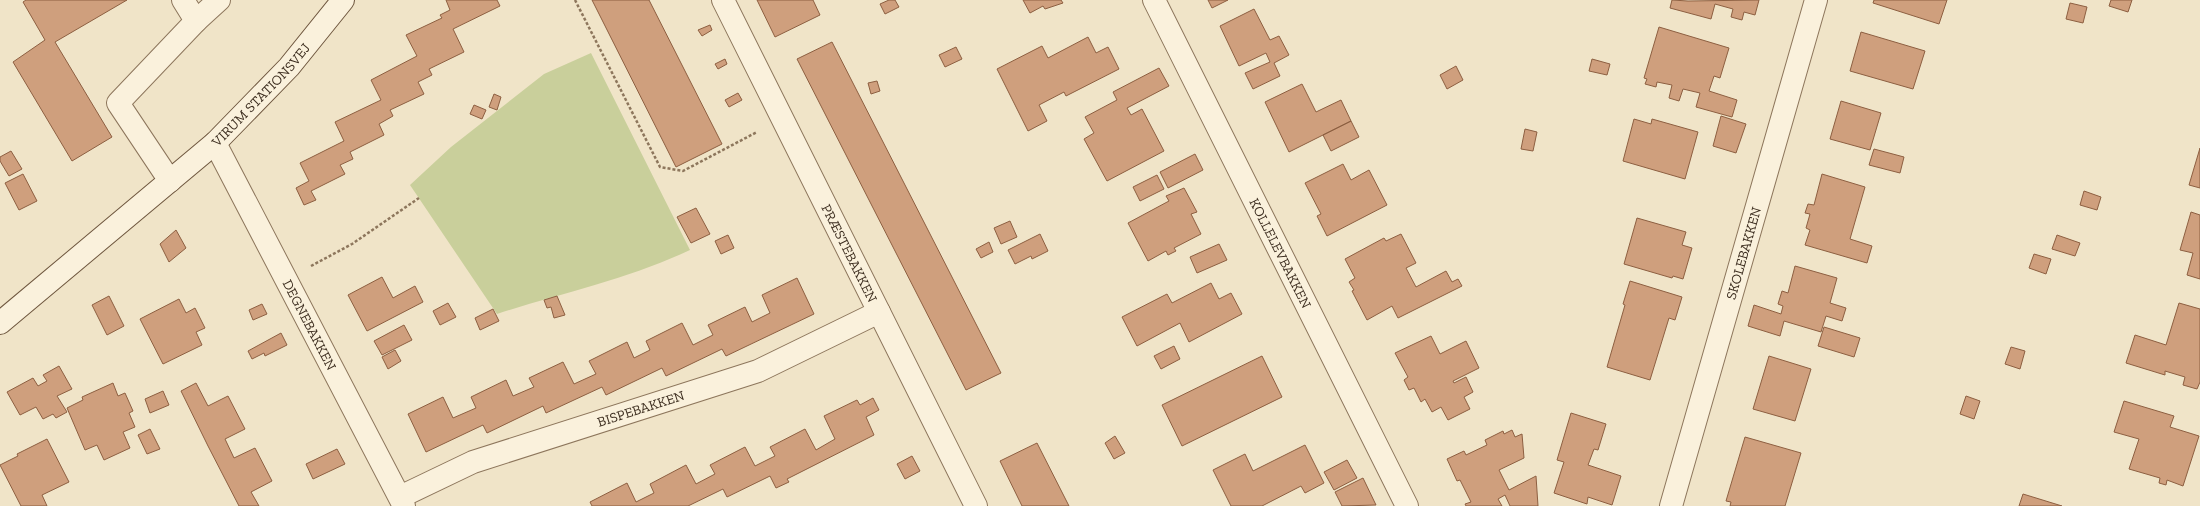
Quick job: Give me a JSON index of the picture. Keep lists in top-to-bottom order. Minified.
{"streets":{"street":["VIRUM STATIONSVEJ","PRÆSTEBAKKEN","KOLLELEVBAKKEN","SKOLEBAKKEN","DEGNEBAKKEN","BISPEBAKKEN"]},"crossings":[["VIRUM STATIONSVEJ","DEGNEBAKKEN"],["PRÆSTEBAKKEN","BISPEBAKKEN"],["DEGNEBAKKEN","BISPEBAKKEN"]]}
